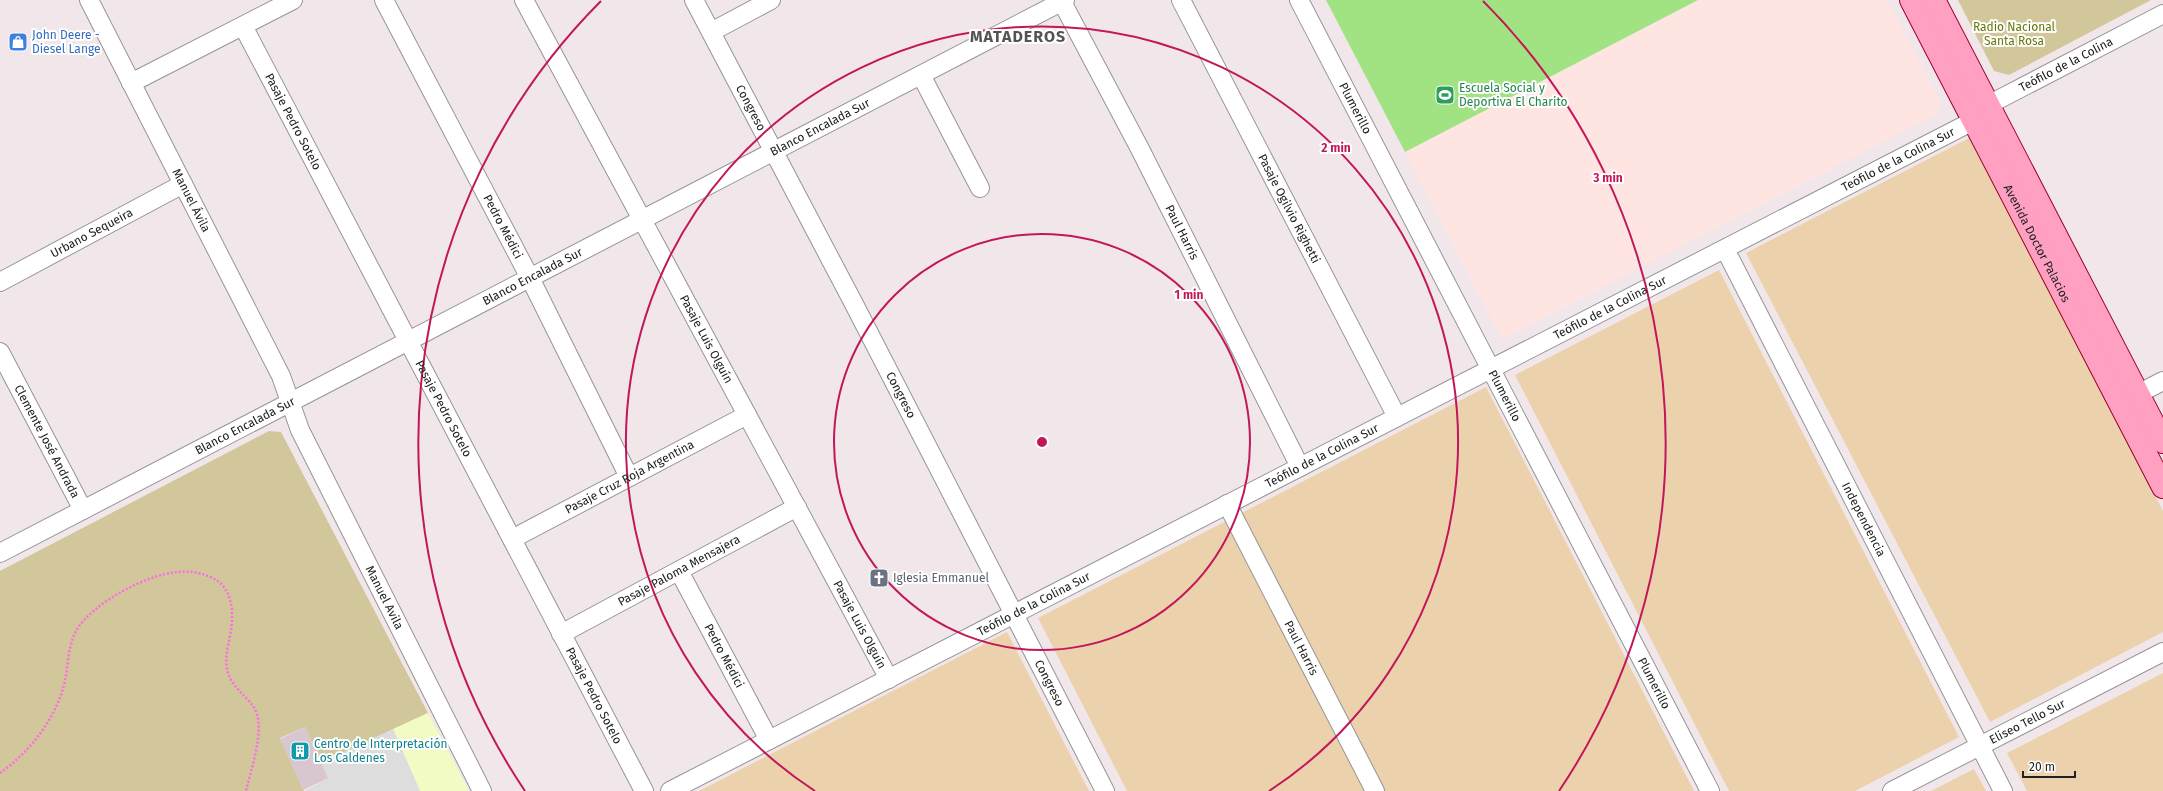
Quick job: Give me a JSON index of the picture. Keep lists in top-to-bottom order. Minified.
{"streets":{"main road":["Avenida Doctor Palacios"],"street":["Teófilo de la Colina","Congreso","Plumerillo","Pasaje Pedro Sotelo","Blanco Encalada Sur","Teófilo de la Colina Sur","Manuel Ávila","Pasaje Ogilvio Righetti","Pedro Médici","Urbano Sequeira","Paul Harris","Pasaje Luis Olguín","Clemente José Andrada","Pasaje Cruz Roja Argentina","Independencia","Pasaje Paloma Mensajera","Manuel Avila","Eliseo Tello Sur"]},"crossings":[["Teófilo de la Colina","Teófilo de la Colina Sur"],["Teófilo de la Colina","Avenida Doctor Palacios"],["Congreso","Blanco Encalada Sur"],["Congreso","Teófilo de la Colina Sur"],["Plumerillo","Teófilo de la Colina Sur"],["Pasaje Pedro Sotelo","Blanco Encalada Sur"],["Pasaje Pedro Sotelo","Pasaje Cruz Roja Argentina"],["Pasaje Pedro Sotelo","Pasaje Paloma Mensajera"],["Blanco Encalada Sur","Manuel Ávila"],["Blanco Encalada Sur","Pedro Médici"],["Blanco Encalada Sur","Paul Harris"],["Blanco Encalada Sur","Pasaje Luis Olguín"],["Blanco Encalada Sur","Clemente José Andrada"],["Blanco Encalada Sur","Manuel Avila"],["Teófilo de la Colina Sur","Pasaje Ogilvio Righetti"],["Teófilo de la Colina Sur","Pedro Médici"],["Teófilo de la Colina Sur","Paul Harris"],["Teófilo de la Colina Sur","Avenida Doctor Palacios"],["Teófilo de la Colina Sur","Pasaje Luis Olguín"],["Teófilo de la Colina Sur","Independencia"],["Manuel Ávila","Urbano Sequeira"],["Manuel Ávila","Manuel Avila"],["Pedro Médici","Pasaje Cruz Roja Argentina"],["Pedro Médici","Pasaje Paloma Mensajera"],["Pasaje Luis Olguín","Pasaje Cruz Roja Argentina"],["Pasaje Luis Olguín","Pasaje Paloma Mensajera"],["Independencia","Eliseo Tello Sur"]],"districts":["MATADEROS"],"parks":["Radio Nacional Santa Rosa"],"places":{"shop":["John Deere - Diesel Lange"],"sports":["Escuela Social y Deportiva El Charito"],"church":["Iglesia Emmanuel"],"building":["Centro de Interpretación Los Caldenes"]},"scale_bar":"20 m","rings":["2 min","3 min","1 min"]}
